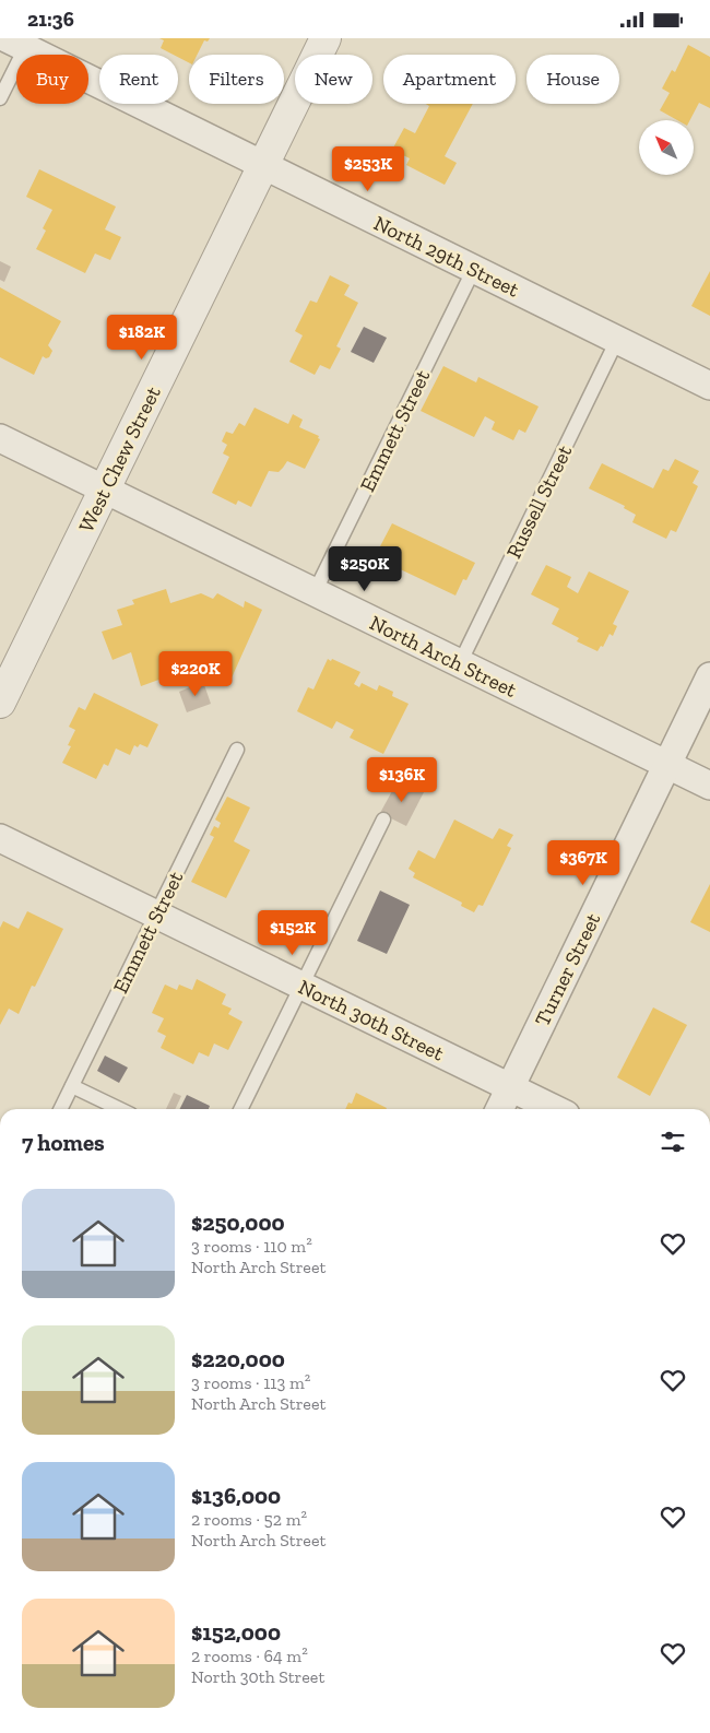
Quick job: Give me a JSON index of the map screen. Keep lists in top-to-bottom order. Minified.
{"streets":{"street":["North 29th Street","West Chew Street","North Arch Street","Turner Street","North 30th Street"],"lane":["Emmett Street","Russell Street"]},"crossings":[["North 29th Street","Emmett Street"],["North 29th Street","West Chew Street"],["North 29th Street","Russell Street"],["Emmett Street","North Arch Street"],["Emmett Street","North 30th Street"],["West Chew Street","North Arch Street"],["Russell Street","North Arch Street"],["North Arch Street","Turner Street"],["Turner Street","North 30th Street"]],"north":"top left","page":{"status":"21:36","chip":["Buy","Rent","Filters","New","Apartment","House"],"price":["$253K","$182K","$250K","$220K","$136K","$367K","$152K"],"heading":"7 homes","list":[{"name":"$250,000","note":"3 rooms · 110 m² · North Arch Street"},{"name":"$220,000","note":"3 rooms · 113 m² · North Arch Street"},{"name":"$136,000","note":"2 rooms · 52 m² · North Arch Street"},{"name":"$152,000","note":"2 rooms · 64 m² · North 30th Street"}]}}
